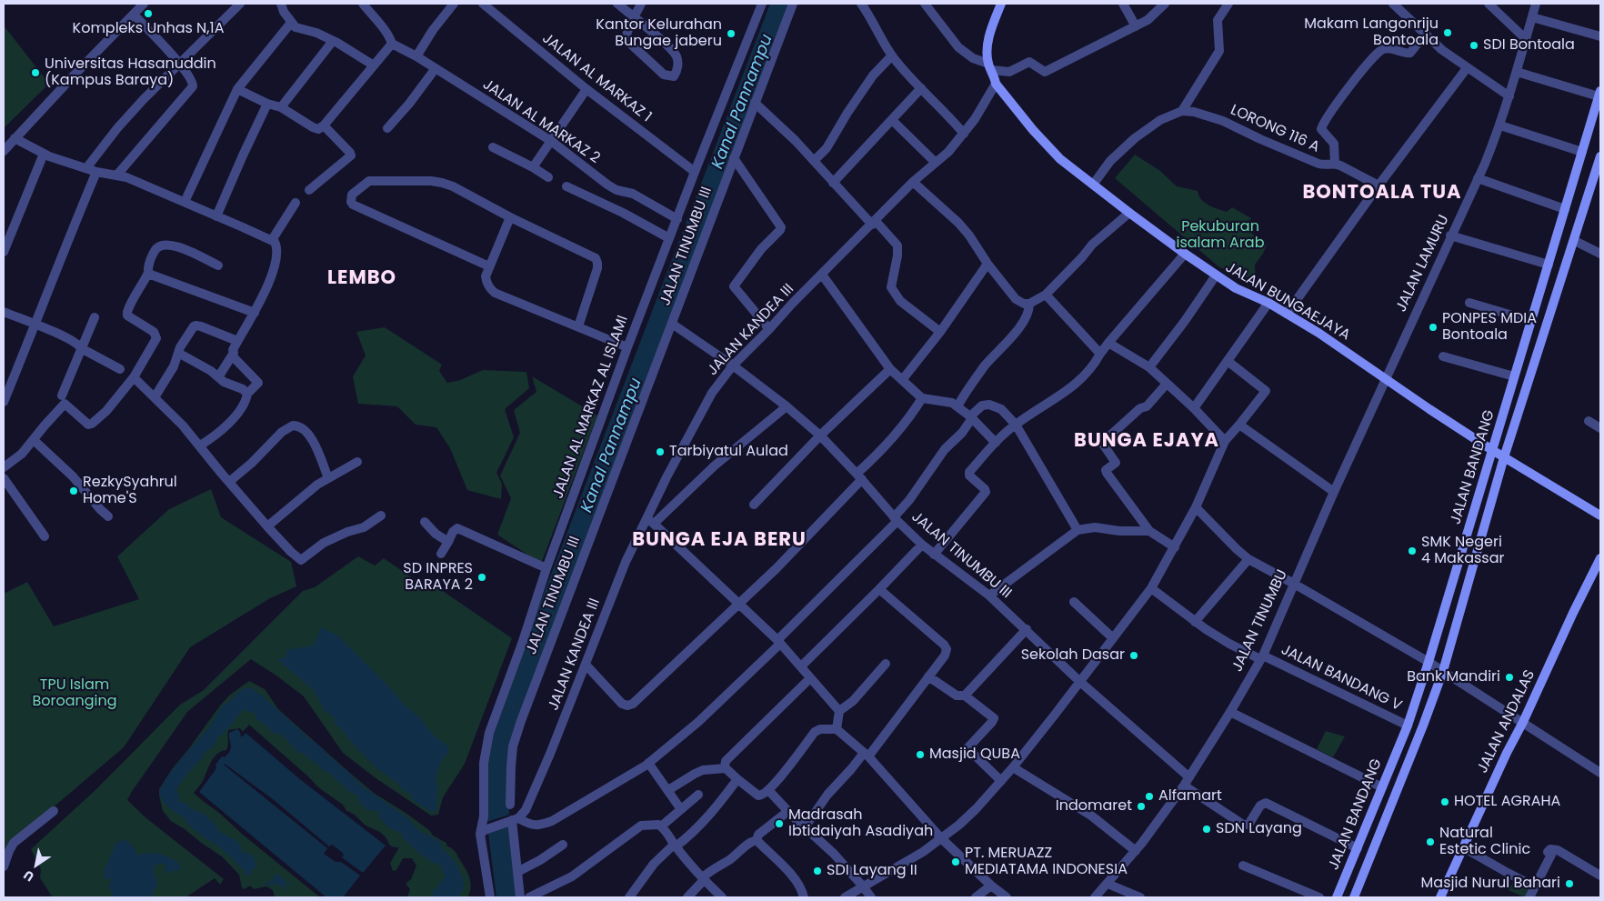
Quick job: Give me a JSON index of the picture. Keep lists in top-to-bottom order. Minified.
{"streets":{"main road":["JALAN BUNGAEJAYA","JALAN BANDANG","JALAN ANDALAS"],"street":["JALAN AL MARKAZ 1","JALAN AL MARKAZ 2","LORONG 116 A","JALAN TINUMBU III","JALAN LAMURU","JALAN KANDEA III","JALAN AL MARKAZ AL ISLAMI","JALAN TINUMBU","JALAN BANDANG V"]},"crossings":[["JALAN AL MARKAZ 1","JALAN AL MARKAZ AL ISLAMI"],["JALAN AL MARKAZ 2","JALAN AL MARKAZ AL ISLAMI"],["JALAN TINUMBU III","JALAN KANDEA III"],["JALAN TINUMBU III","JALAN BANDANG"],["JALAN TINUMBU III","JALAN TINUMBU"],["JALAN LAMURU","JALAN BUNGAEJAYA"],["JALAN LAMURU","JALAN TINUMBU"],["JALAN BUNGAEJAYA","JALAN KANDEA III"],["JALAN BUNGAEJAYA","JALAN BANDANG"],["JALAN BUNGAEJAYA","JALAN TINUMBU"],["JALAN BANDANG","JALAN BANDANG V"],["JALAN TINUMBU","JALAN BANDANG V"]],"districts":["BONTOALA TUA","LEMBO","BUNGA EJAYA","BUNGA EJA BERU"],"water":["Kanal Pannampu"],"parks":["Pekuburan isalam Arab","TPU Islam Boroanging"],"places":["Kompleks Unhas N,1A","Makam Langonriju Bontoala","Kantor Kelurahan Bungae jaberu","SDI Bontoala","Universitas Hasanuddin (Kampus Baraya)","PONPES MDIA Bontoala","Tarbiyatul Aulad","RezkySyahrul Home'S","SMK Negeri 4 Makassar","SD INPRES BARAYA 2","Sekolah Dasar","Bank Mandiri","Masjid QUBA","Alfamart","HOTEL AGRAHA","Indomaret","Madrasah Ibtidaiyah Asadiyah","SDN Layang","Natural Estetic Clinic","PT. MERUAZZ MEDIATAMA INDONESIA","SDI Layang II","Masjid Nurul Bahari"],"north":"bottom left"}
